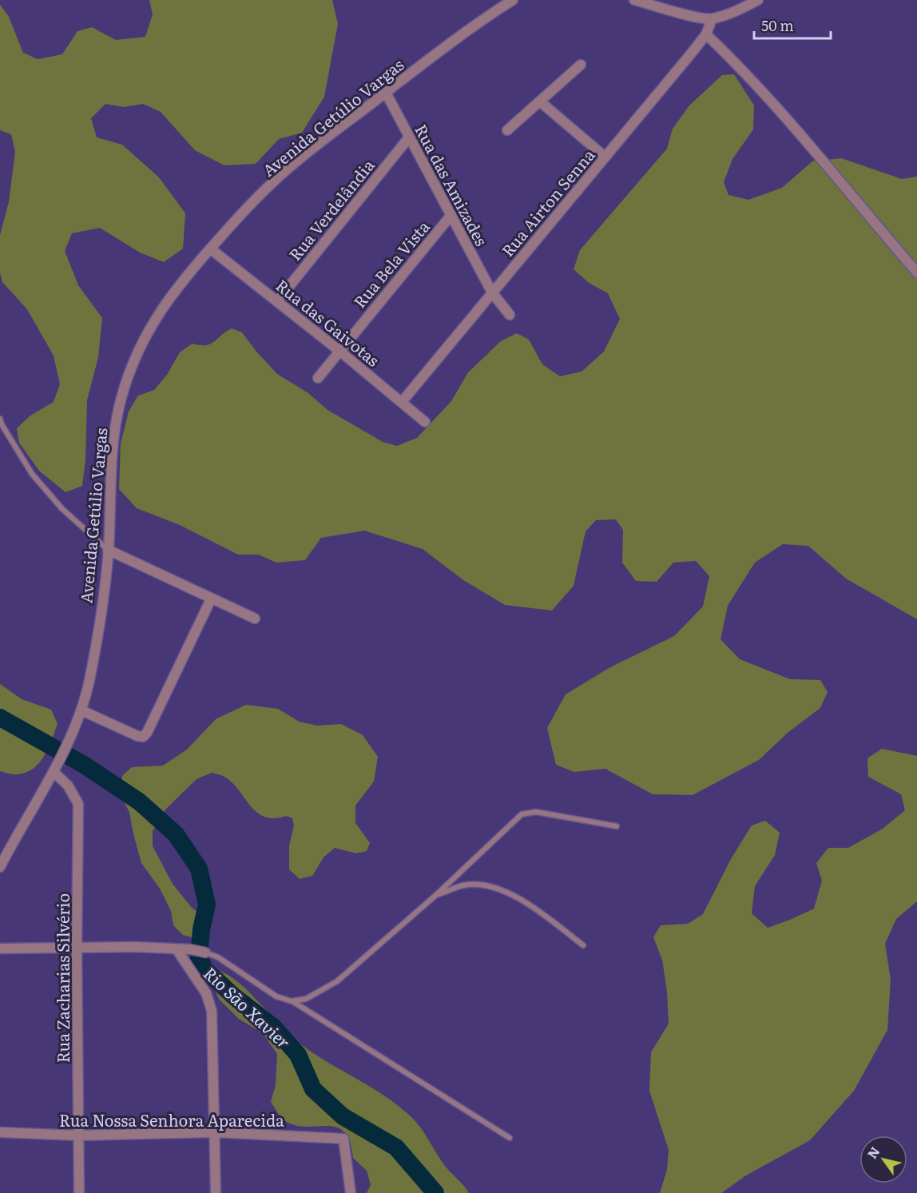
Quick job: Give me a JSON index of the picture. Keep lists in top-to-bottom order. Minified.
{"streets":{"street":["Avenida Getúlio Vargas","Rua das Amizades","Rua Airton Senna","Rua Verdelândia","Rua Bela Vista","Rua das Gaivotas","Rua Zacharias Silvério","Rua Nossa Senhora Aparecida"]},"crossings":[["Avenida Getúlio Vargas","Rua das Amizades"],["Avenida Getúlio Vargas","Rua das Gaivotas"],["Avenida Getúlio Vargas","Rua Zacharias Silvério"],["Rua das Amizades","Rua Airton Senna"],["Rua das Amizades","Rua Verdelândia"],["Rua das Amizades","Rua Bela Vista"],["Rua Airton Senna","Rua das Gaivotas"],["Rua Verdelândia","Rua das Gaivotas"],["Rua Bela Vista","Rua das Gaivotas"],["Rua Zacharias Silvério","Rua Nossa Senhora Aparecida"]],"water":["Rio São Xavier"],"scale_bar":"50 m","north":"top left"}
